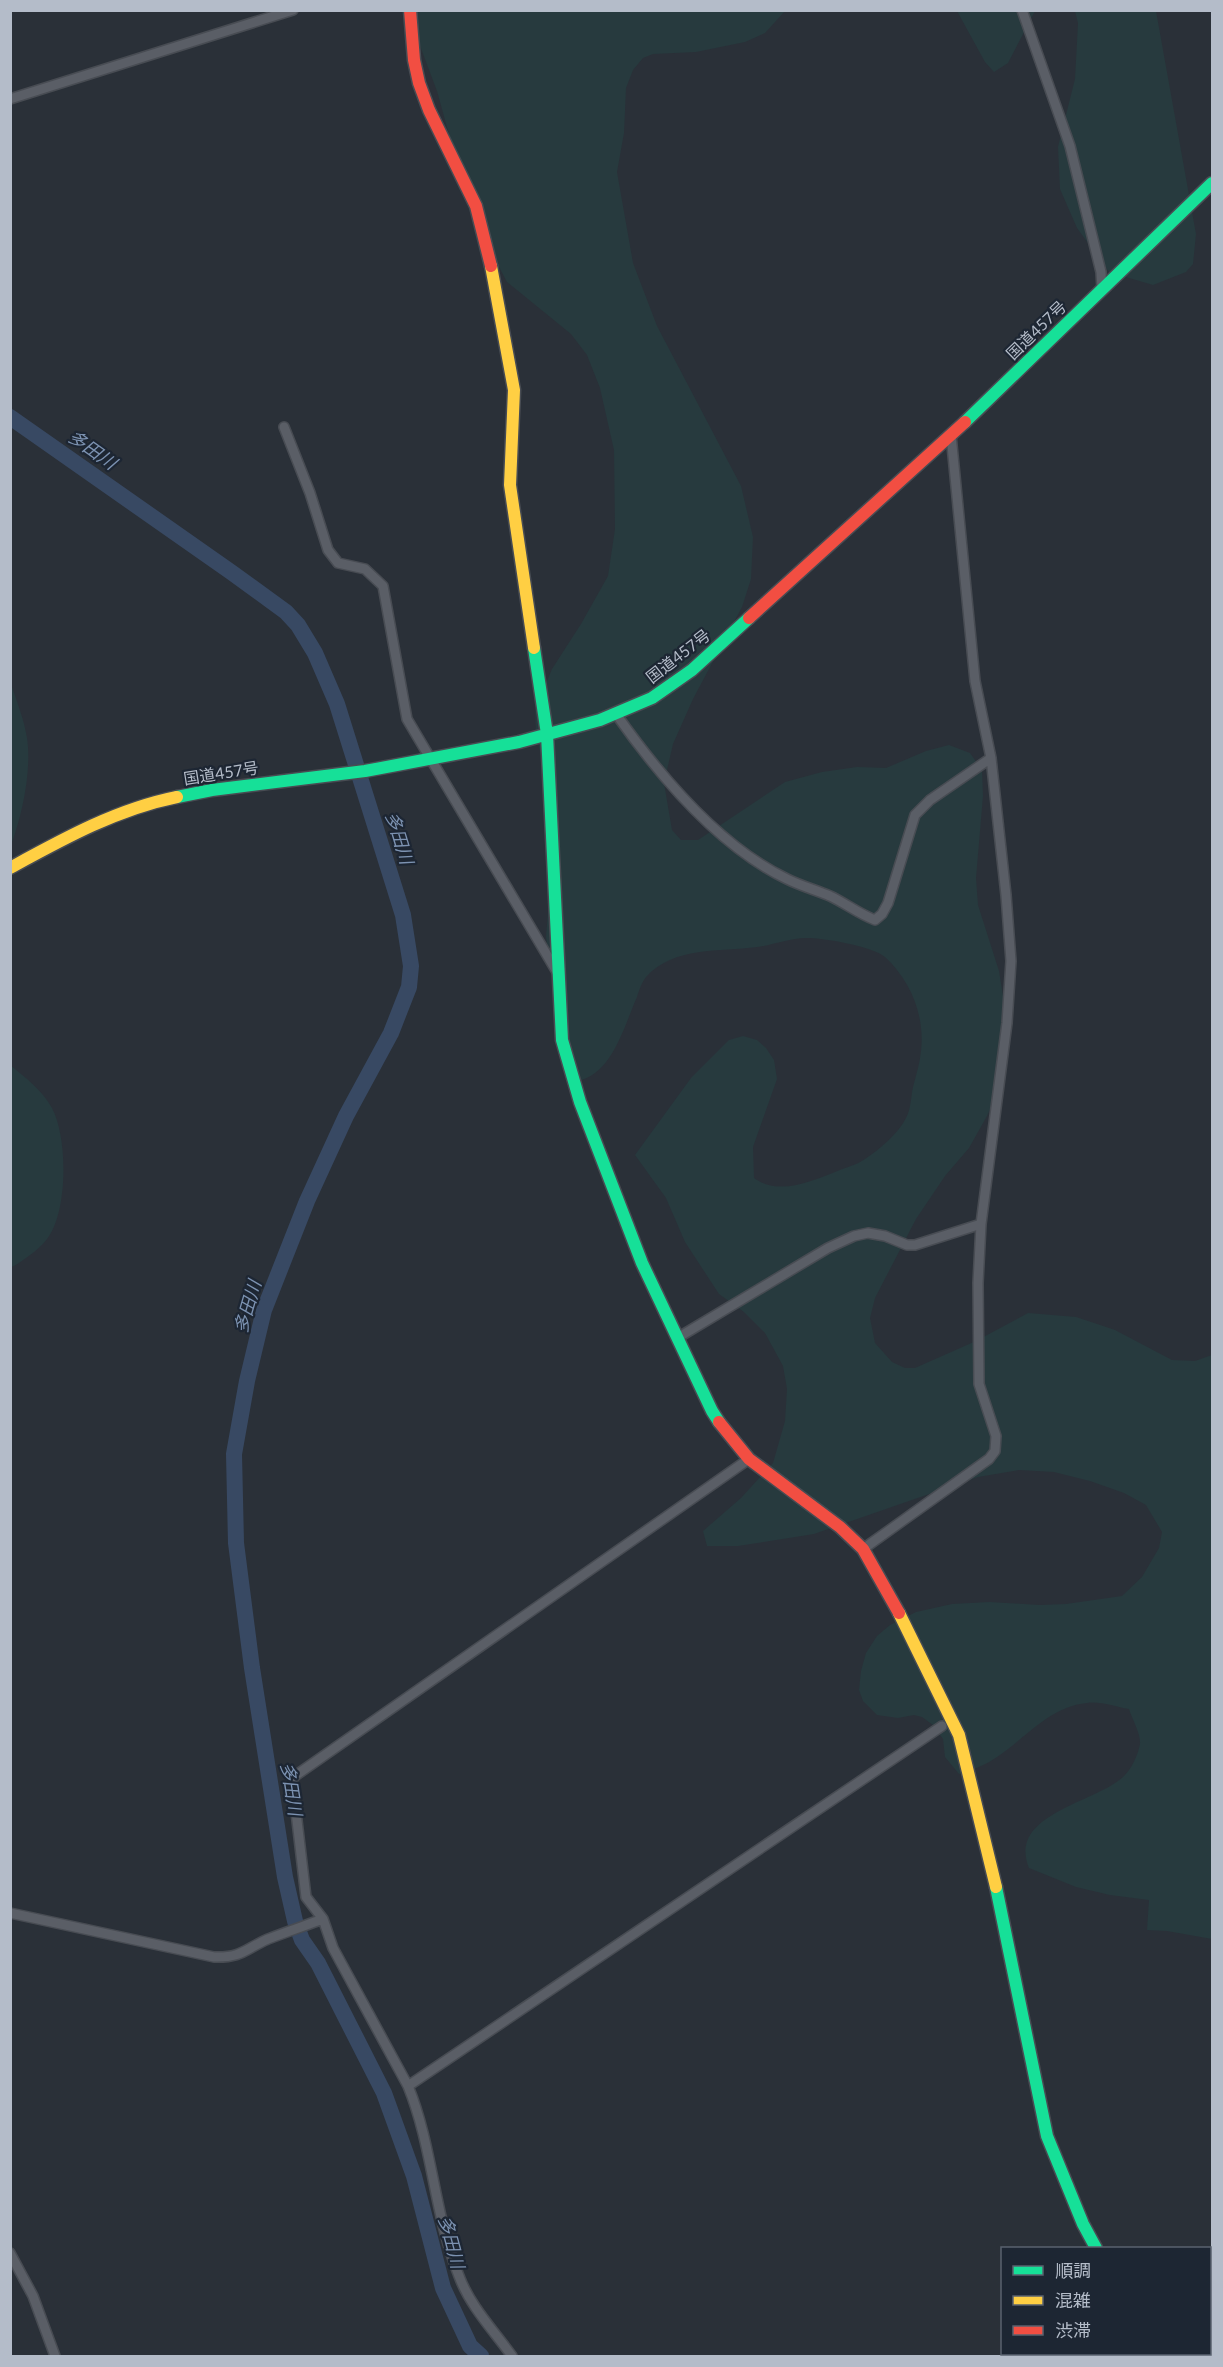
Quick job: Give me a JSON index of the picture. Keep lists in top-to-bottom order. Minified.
{"streets":{"main road":["国道457号"]},"water":["多田川"],"legend":["順調","混雑","渋滞"]}
